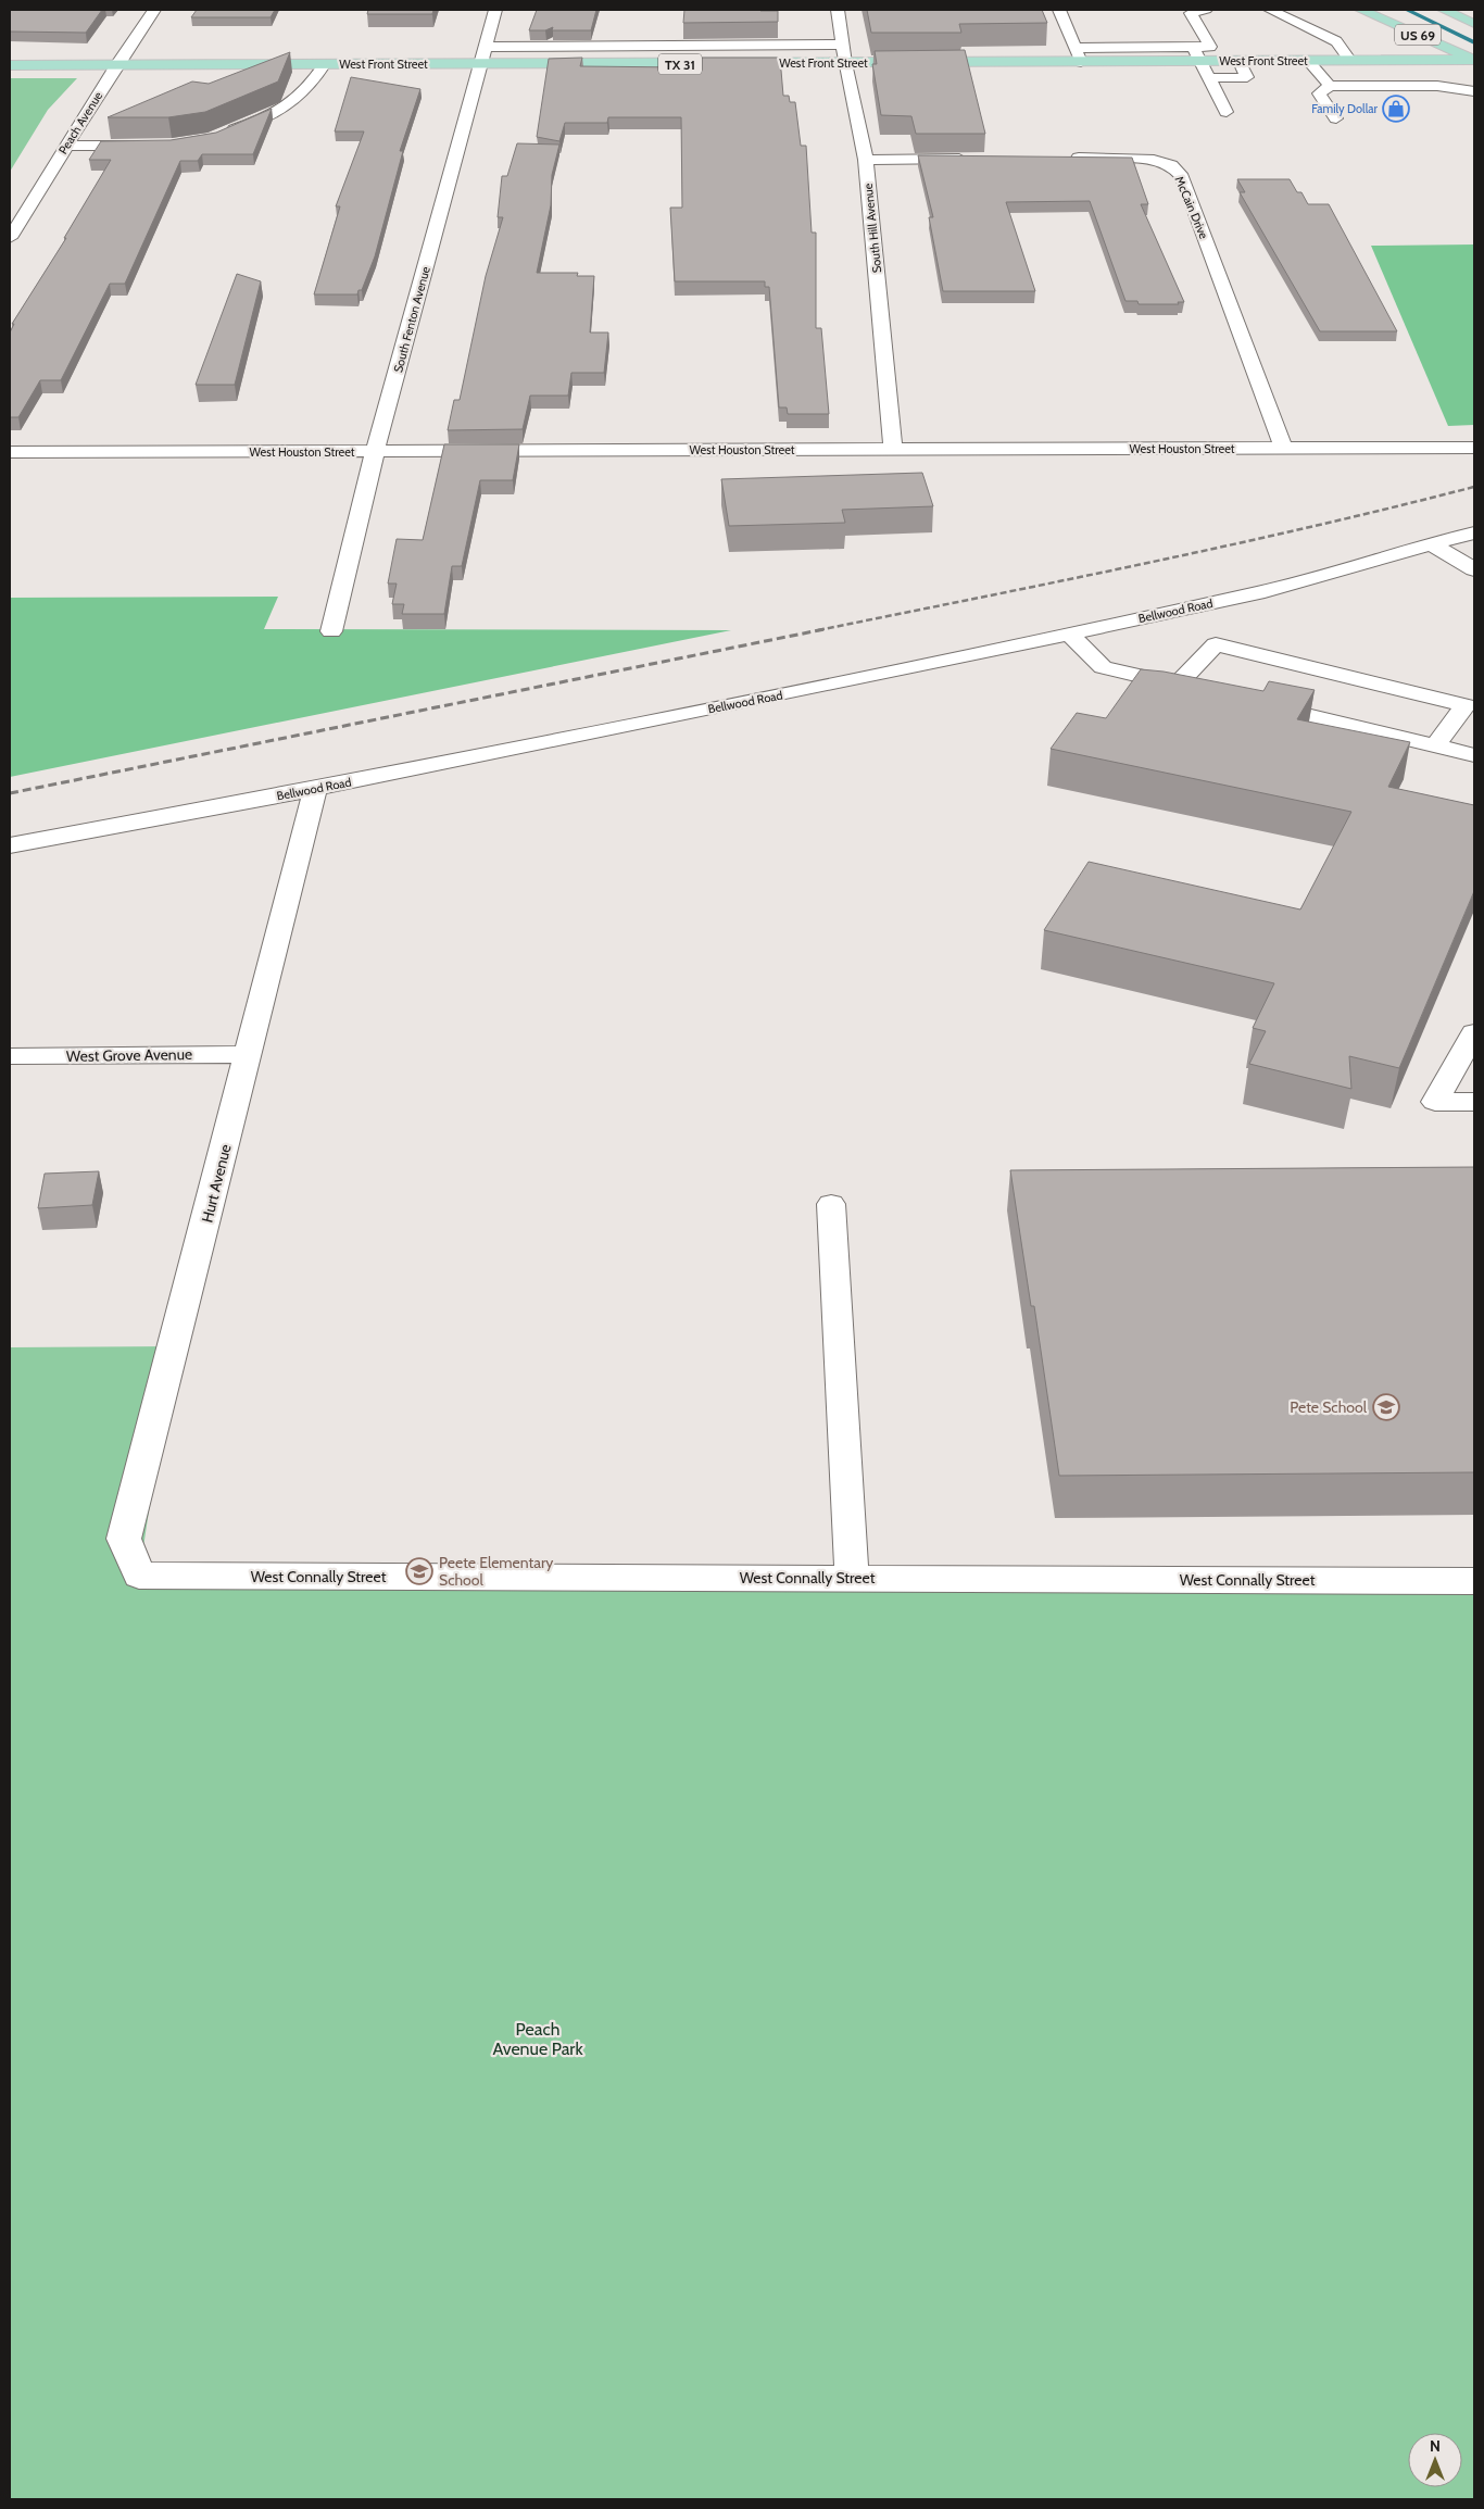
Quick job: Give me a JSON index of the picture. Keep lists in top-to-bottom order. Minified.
{"streets":{"main road":["US 69","West Front Street","TX 31"],"street":["Peach Avenue","McCain Drive","South Hill Avenue","South Fenton Avenue","West Houston Street","Bellwood Road","West Grove Avenue","Hurt Avenue","West Connally Street"]},"crossings":[["US 69","West Front Street"],["West Front Street","Peach Avenue"],["West Front Street","South Hill Avenue"],["West Front Street","South Fenton Avenue"],["McCain Drive","West Houston Street"],["South Hill Avenue","West Houston Street"],["South Fenton Avenue","West Houston Street"],["Bellwood Road","Hurt Avenue"],["West Grove Avenue","Hurt Avenue"],["Hurt Avenue","West Connally Street"]],"parks":["Peach Avenue Park"],"places":{"shop":["Family Dollar"],"school or university":["Pete School","Peete Elementary School"]},"north":"top"}
